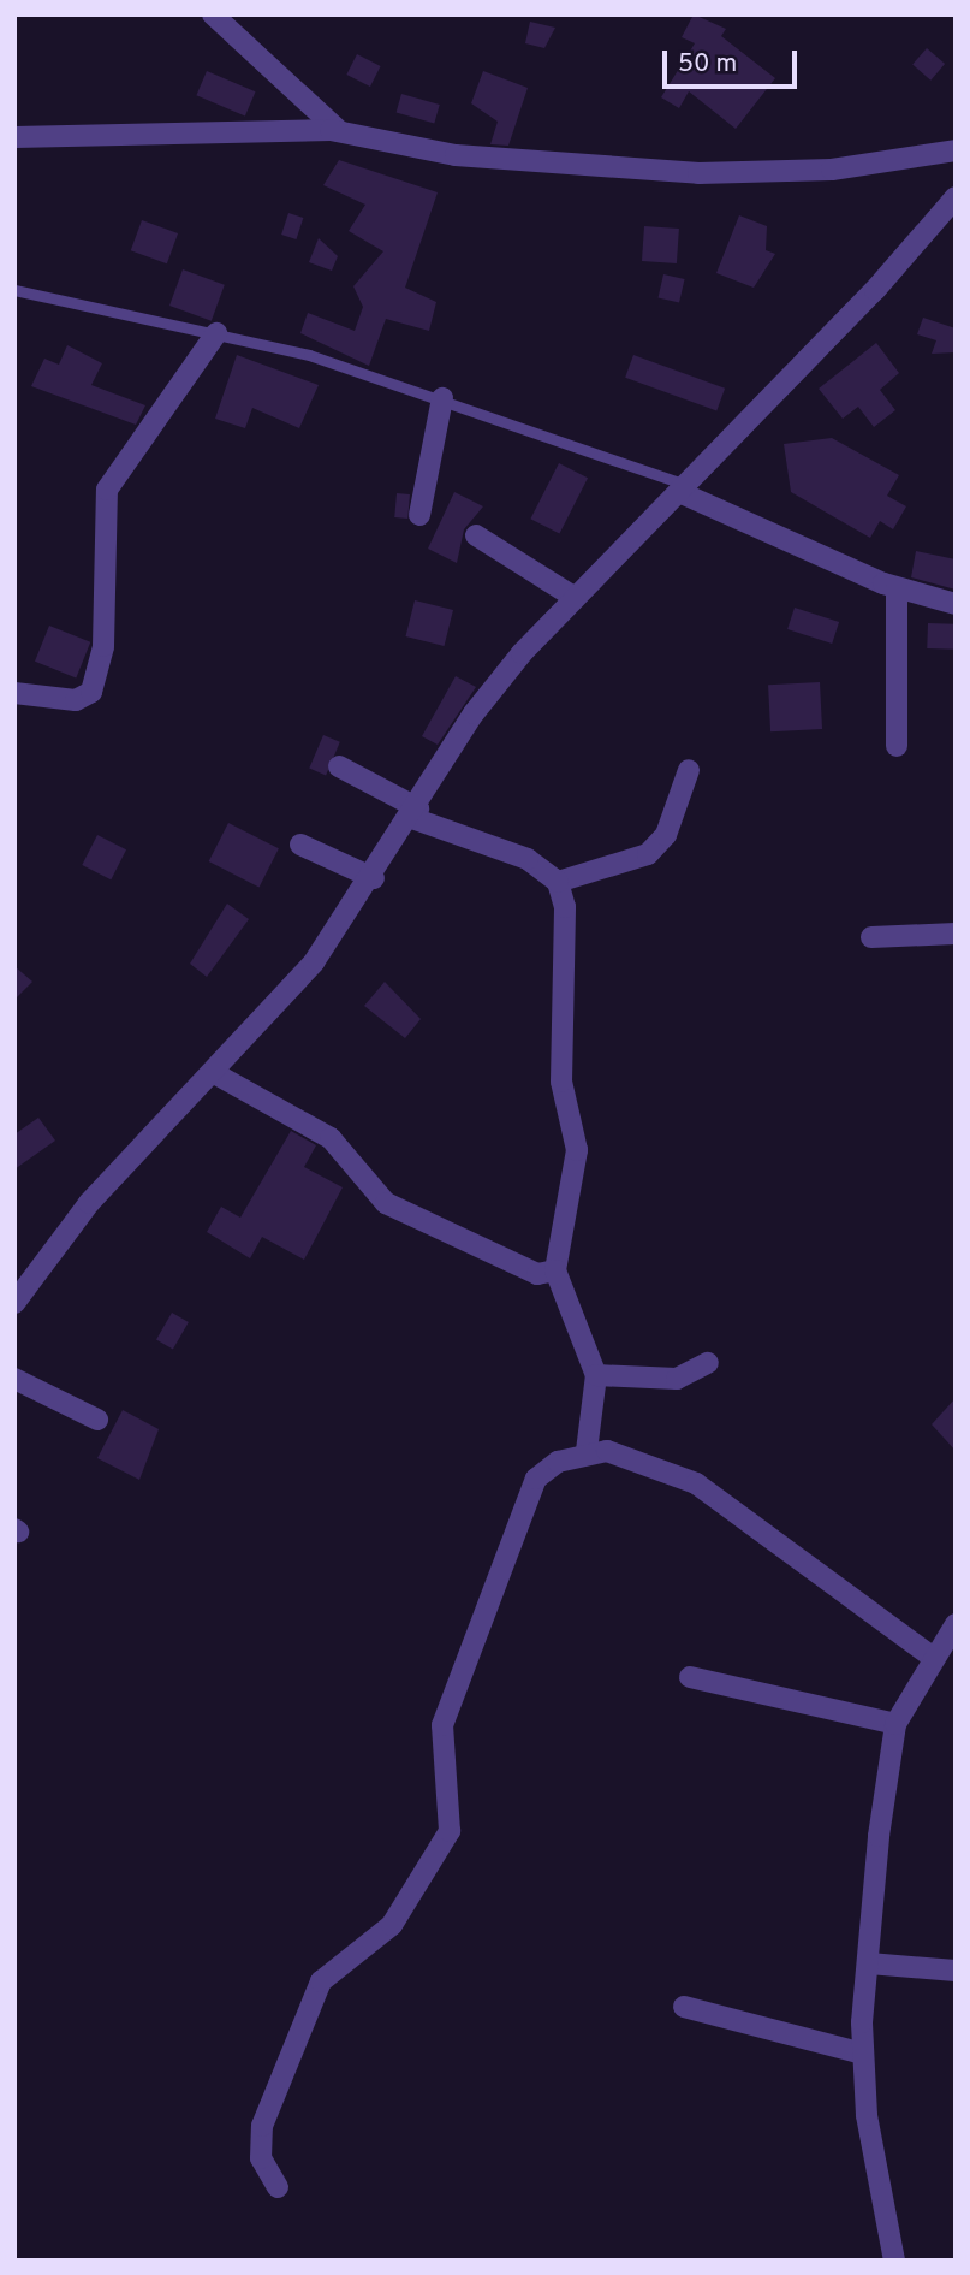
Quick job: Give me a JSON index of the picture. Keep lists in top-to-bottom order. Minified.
{"scale_bar":"50 m"}
